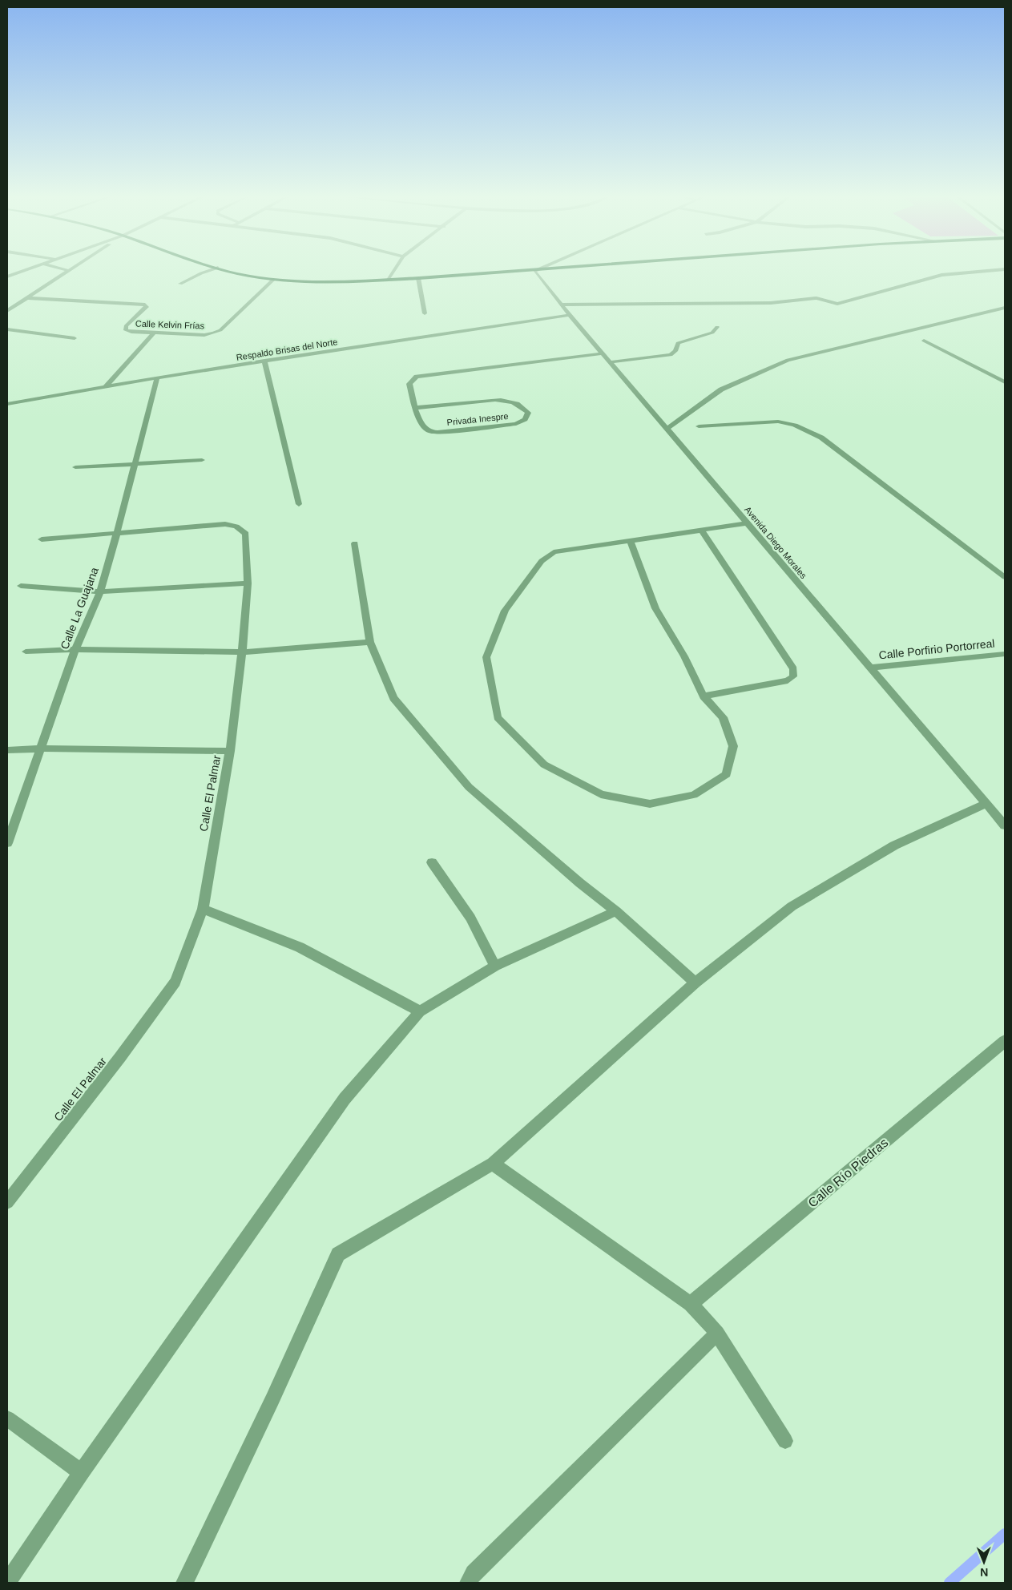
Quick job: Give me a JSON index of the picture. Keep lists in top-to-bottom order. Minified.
{"streets":{"street":["Calle Kelvin Frías","Respaldo Brisas del Norte","Privada Inespre","Avenida Diego Morales","Calle La Guajana","Calle Porfirio Portorreal","Calle El Palmar","Calle Río Piedras"]},"crossings":[["Respaldo Brisas del Norte","Avenida Diego Morales"],["Respaldo Brisas del Norte","Calle La Guajana"],["Privada Inespre","Avenida Diego Morales"],["Avenida Diego Morales","Calle Porfirio Portorreal"],["Calle La Guajana","Calle El Palmar"]],"north":"bottom"}
